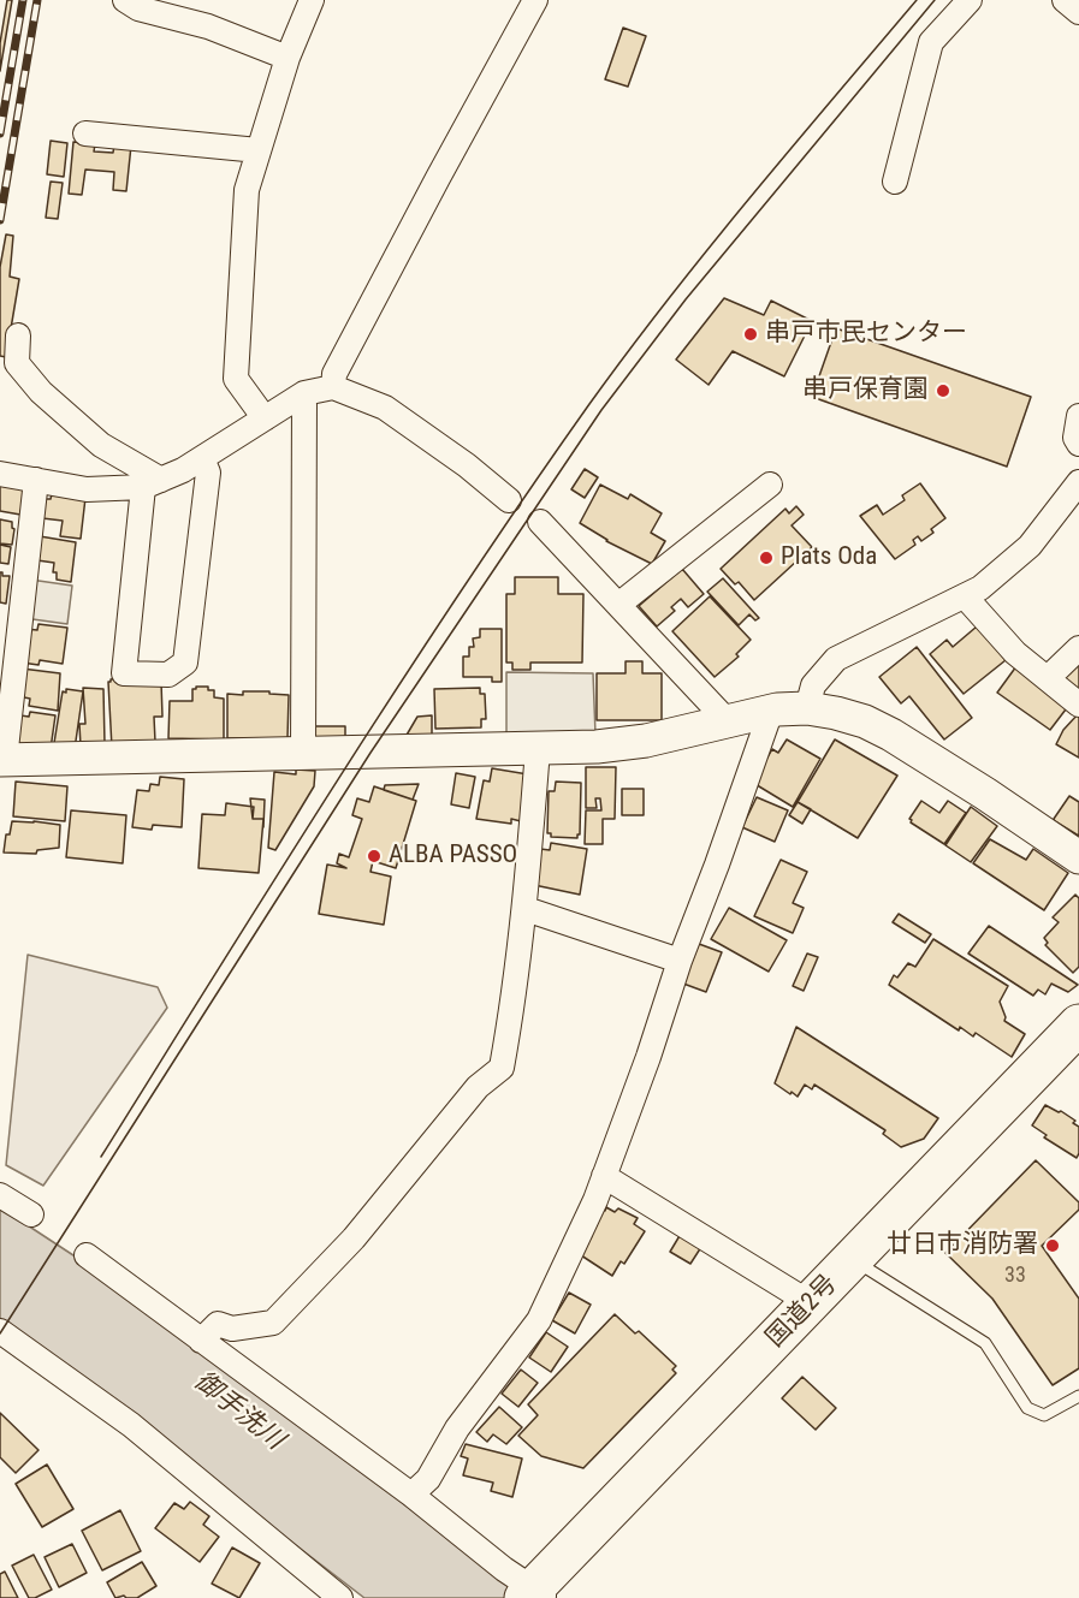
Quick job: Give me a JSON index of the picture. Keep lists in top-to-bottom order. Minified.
{"streets":{"highway":["国道2号"]},"water":["御手洗川"],"places":["串戸市民センター","串戸保育園","Plats Oda","ALBA PASSO","廿日市消防署"],"house_numbers":["33"]}
